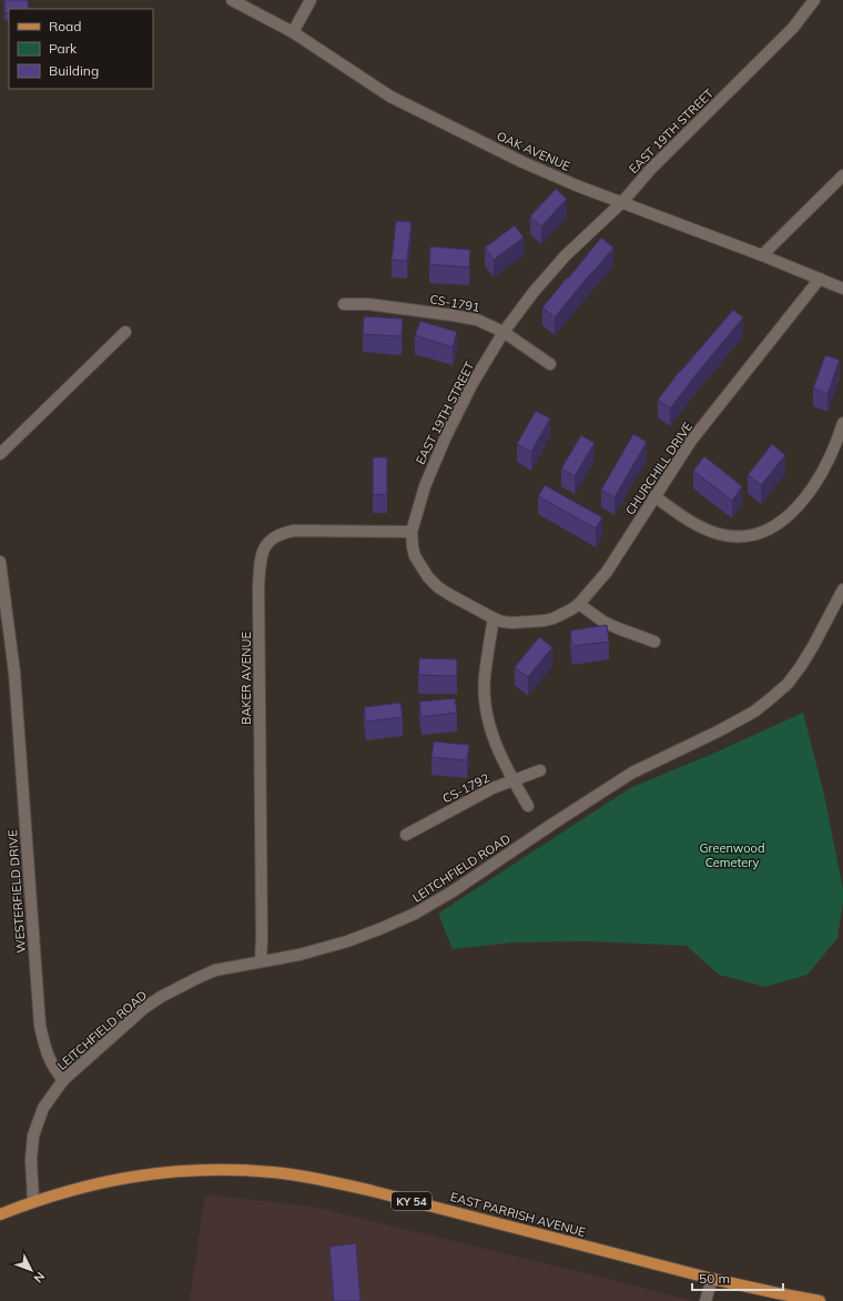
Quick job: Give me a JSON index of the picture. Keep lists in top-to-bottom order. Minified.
{"streets":{"main road":["KY 54","EAST PARRISH AVENUE"],"street":["EAST 19TH STREET","OAK AVENUE","CS-1791","CHURCHILL DRIVE","BAKER AVENUE","CS-1792","LEITCHFIELD ROAD","WESTERFIELD DRIVE"]},"crossings":[["EAST 19TH STREET","OAK AVENUE"],["EAST 19TH STREET","CS-1791"],["EAST 19TH STREET","CHURCHILL DRIVE"],["EAST 19TH STREET","BAKER AVENUE"],["OAK AVENUE","CHURCHILL DRIVE"],["BAKER AVENUE","LEITCHFIELD ROAD"],["LEITCHFIELD ROAD","WESTERFIELD DRIVE"],["LEITCHFIELD ROAD","EAST PARRISH AVENUE"]],"parks":["Greenwood Cemetery"],"legend":["Road","Park","Building"],"scale_bar":"50 m","north":"bottom right"}
